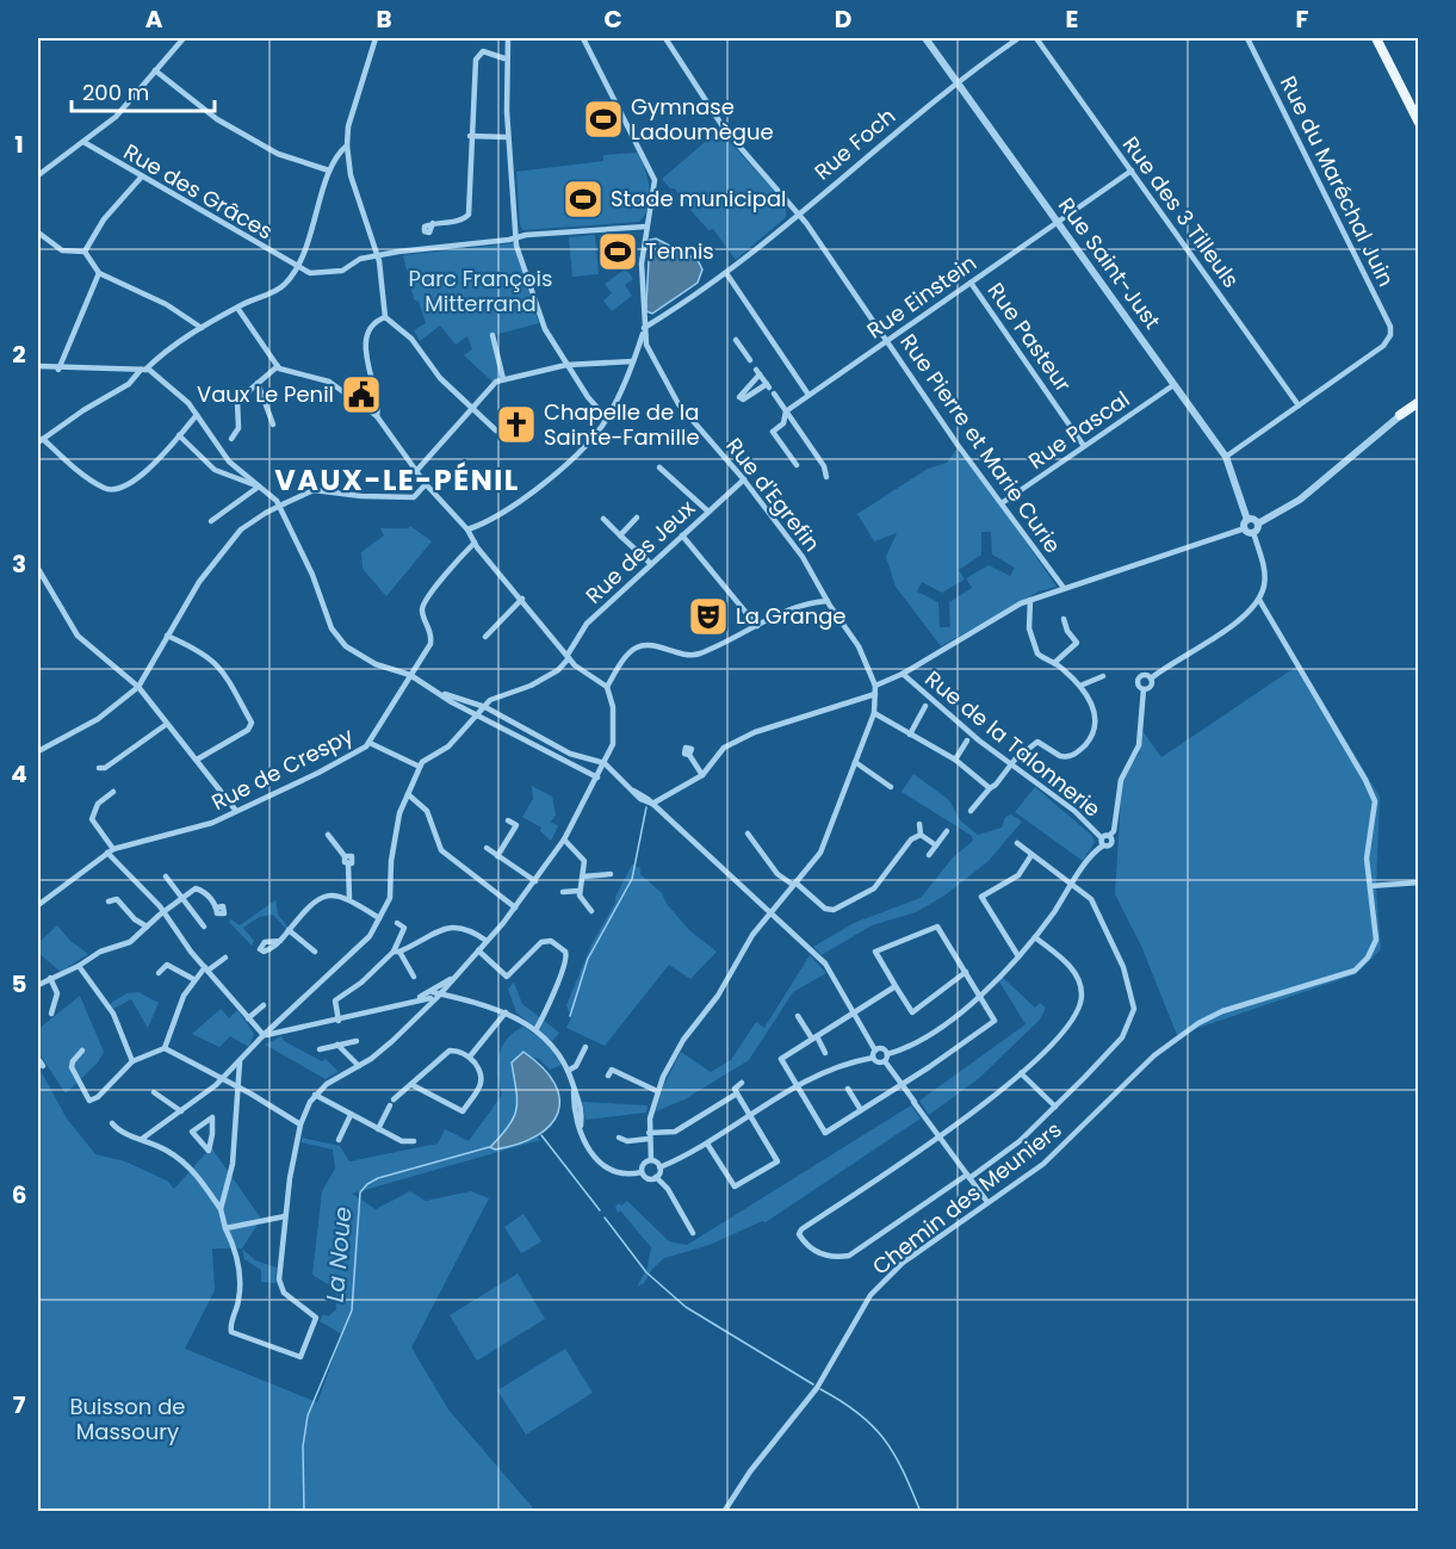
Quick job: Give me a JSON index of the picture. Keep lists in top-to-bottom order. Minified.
{"streets":{"street":["Rue Foch","Rue du Maréchal Juin","Rue des Grâces","Rue des 3 Tilleuls","Rue Saint-Just","Rue Einstein","Rue Pasteur","Rue Pascal","Rue Pierre et Marie Curie","Rue d'Egrefin","Rue des Jeux","Rue de la Talonnerie","Rue de Crespy","Chemin des Meuniers"]},"crossings":[["Rue Foch","Rue Saint-Just"],["Rue Foch","Rue Pierre et Marie Curie"],["Rue Foch","Rue d'Egrefin"],["Rue du Maréchal Juin","Rue des 3 Tilleuls"],["Rue des 3 Tilleuls","Rue Einstein"],["Rue Saint-Just","Rue Einstein"],["Rue Saint-Just","Rue Pascal"],["Rue Einstein","Rue Pasteur"],["Rue Einstein","Rue Pierre et Marie Curie"],["Rue Pasteur","Rue Pascal"],["Rue Pascal","Rue Pierre et Marie Curie"],["Rue d'Egrefin","Rue des Jeux"]],"districts":["VAUX-LE-PÉNIL"],"water":["La Noue"],"parks":["Parc François Mitterrand","Buisson de Massoury"],"places":{"sports":["Gymnase Ladoumègue","Stade municipal","Tennis"],"public building":["Vaux Le Penil"],"church":["Chapelle de la Sainte-Famille"],"theatre":["La Grange"]},"scale_bar":"200 m","grid":{"columns":["A","B","C","D","E","F"],"rows":["1","2","3","4","5","6","7"]}}
